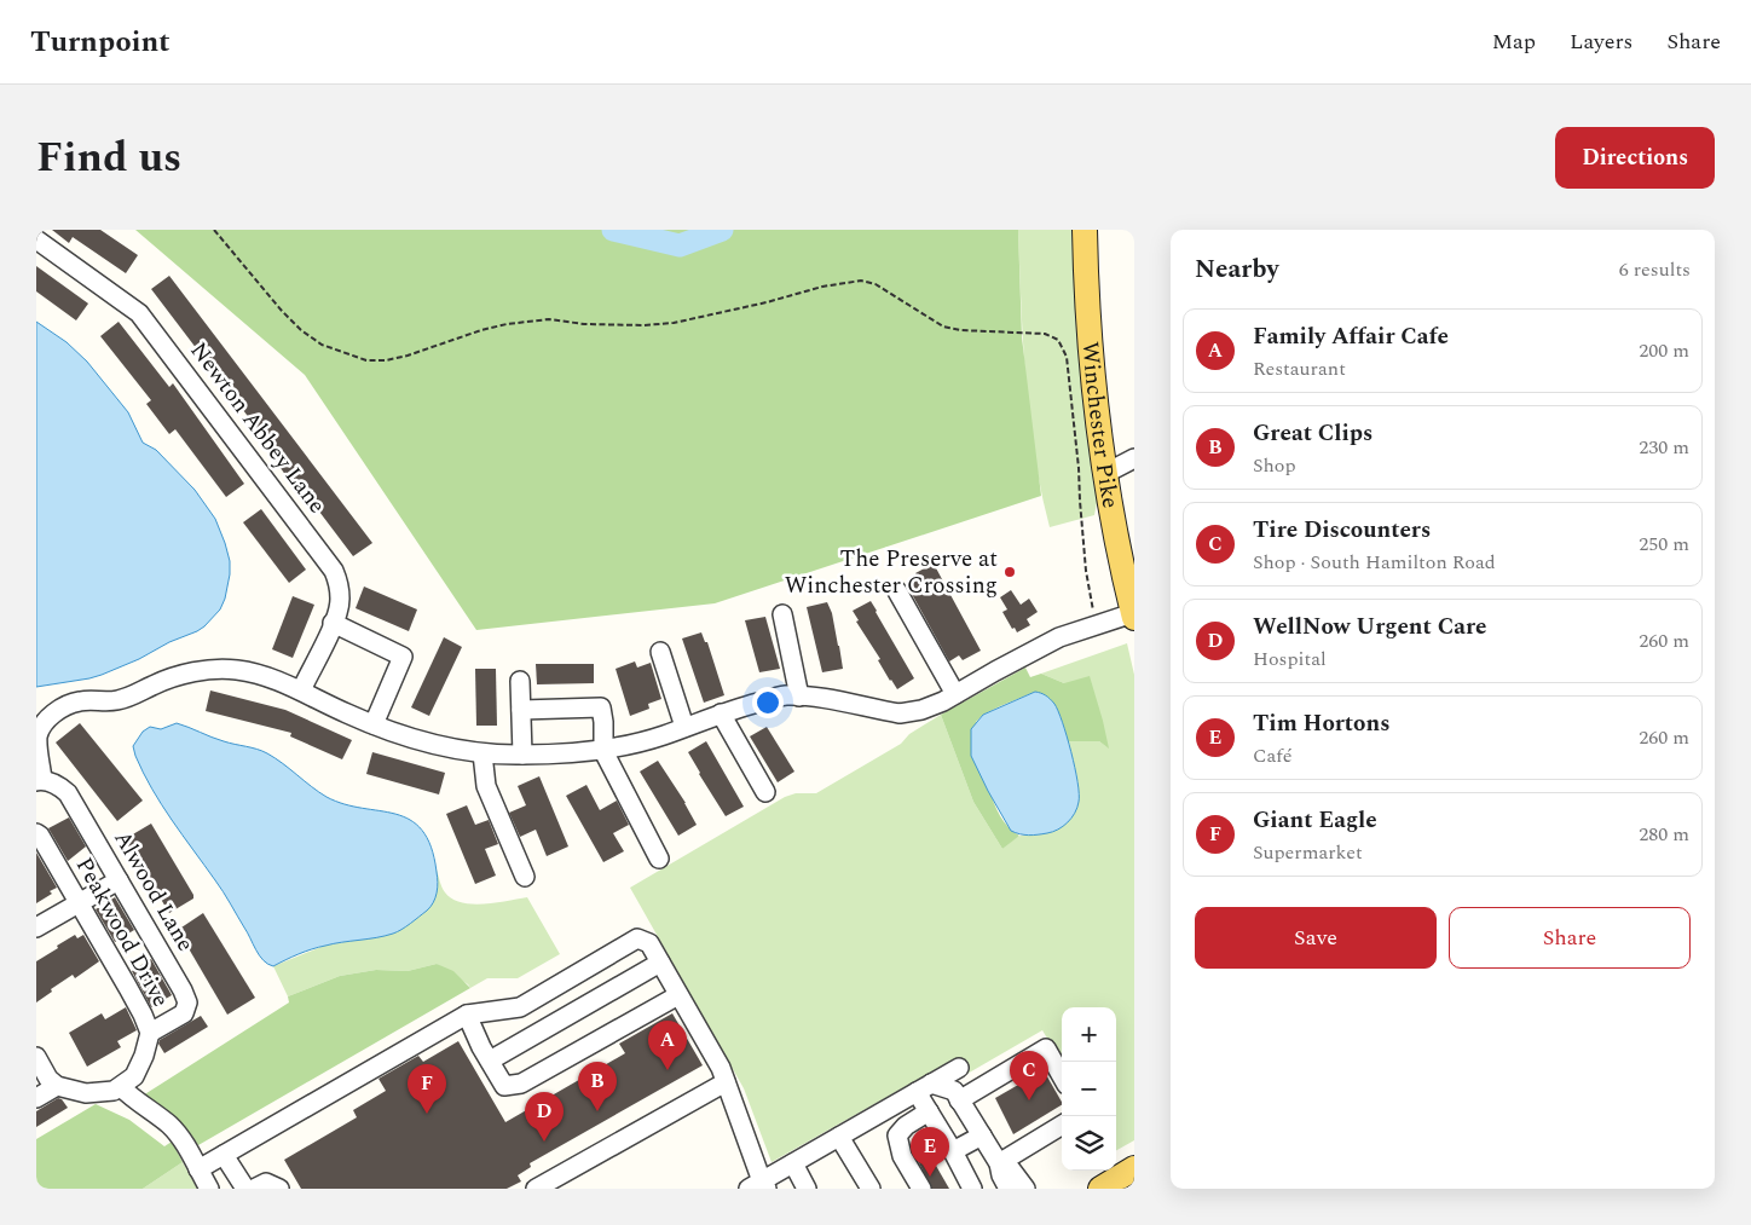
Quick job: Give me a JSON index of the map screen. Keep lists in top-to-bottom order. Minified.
{"streets":{"main road":["Winchester Pike"],"street":["Newton Abbey Lane","Alwood Lane","Peakwood Drive"]},"crossings":[["Alwood Lane","Peakwood Drive"]],"places":["The Preserve at Winchester Crossing"],"page":{"header":"Turnpoint","nav":["Map","Layers","Share"],"title":"Find us","buttons":["Directions",["Save","Share"]],"heading":["Nearby","6 results"],"list":[{"mark":"A","name":"Family Affair Cafe","note":"Restaurant","value":"200 m"},{"mark":"B","name":"Great Clips","note":"Shop","value":"230 m"},{"mark":"C","name":"Tire Discounters","note":"Shop · South Hamilton Road","value":"250 m"},{"mark":"D","name":"WellNow Urgent Care","note":"Hospital","value":"260 m"},{"mark":"E","name":"Tim Hortons","note":"Café","value":"260 m"},{"mark":"F","name":"Giant Eagle","note":"Supermarket","value":"280 m"}],"map_buttons":["+","−"],"pins":["A","C","B","F","D","E"]}}
